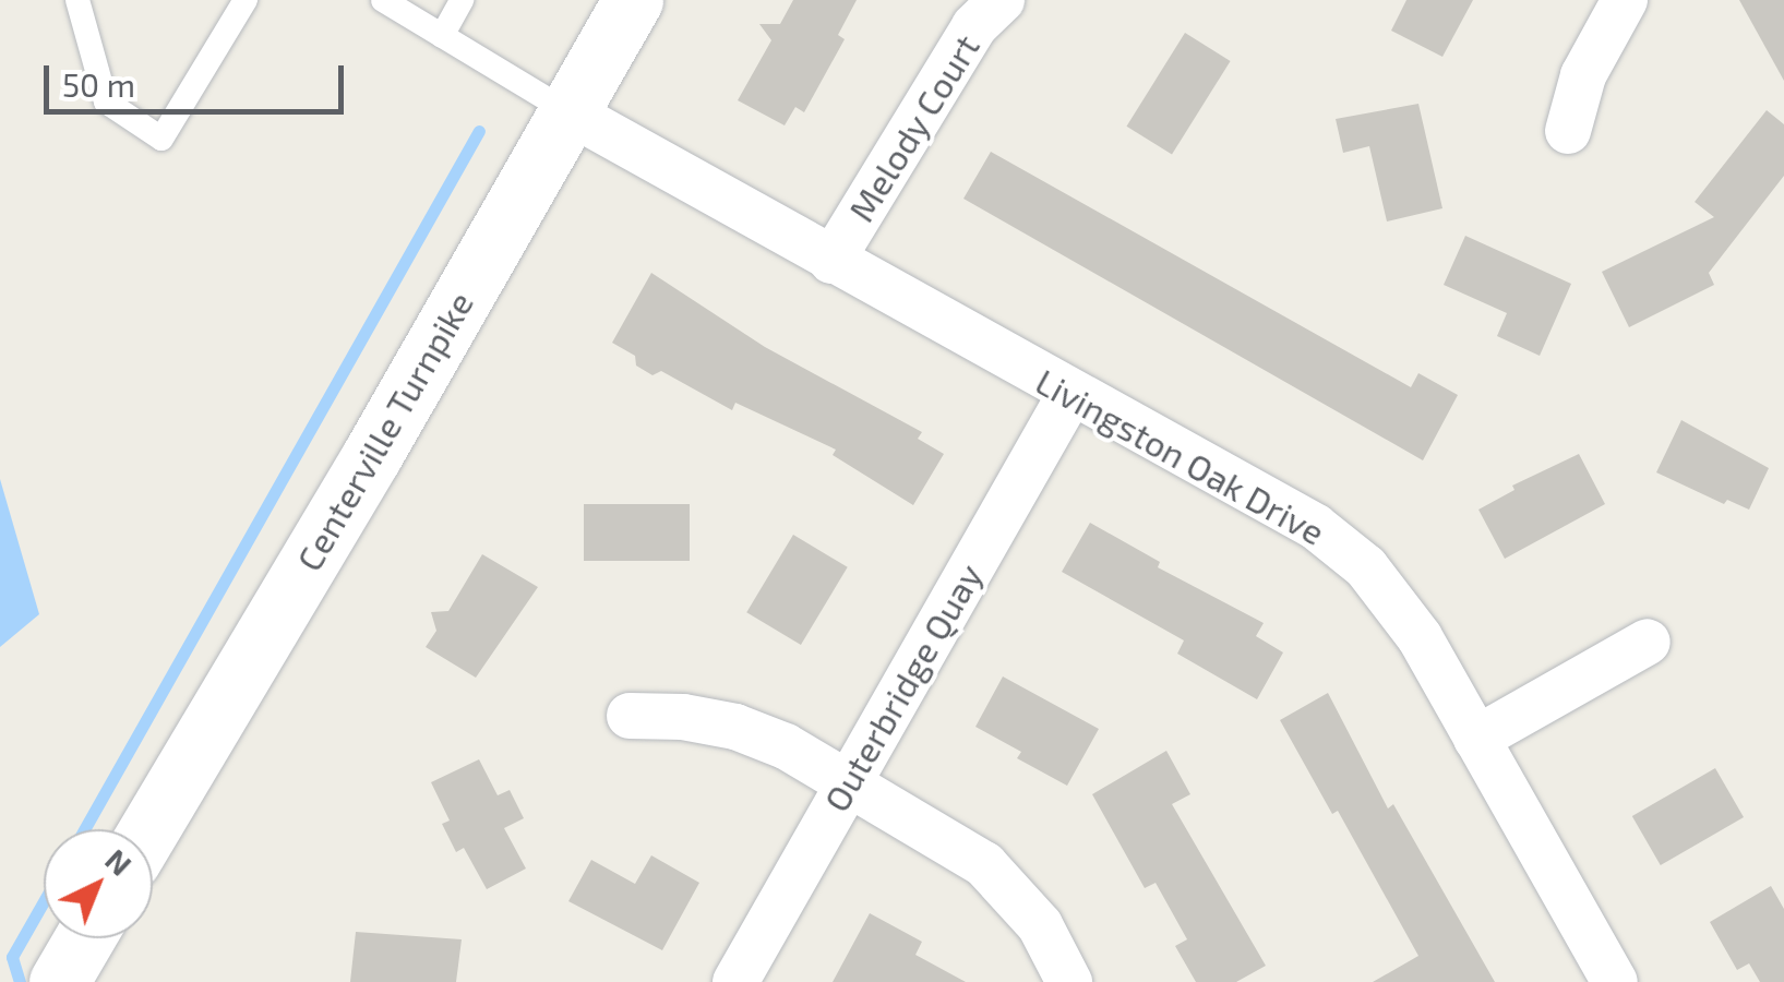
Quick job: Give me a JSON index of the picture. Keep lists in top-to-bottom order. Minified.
{"streets":{"main road":["Centerville Turnpike"],"street":["Melody Court","Livingston Oak Drive","Outerbridge Quay"]},"crossings":[["Melody Court","Livingston Oak Drive"],["Centerville Turnpike","Livingston Oak Drive"],["Livingston Oak Drive","Outerbridge Quay"]],"scale_bar":"50 m","north":"top right"}
